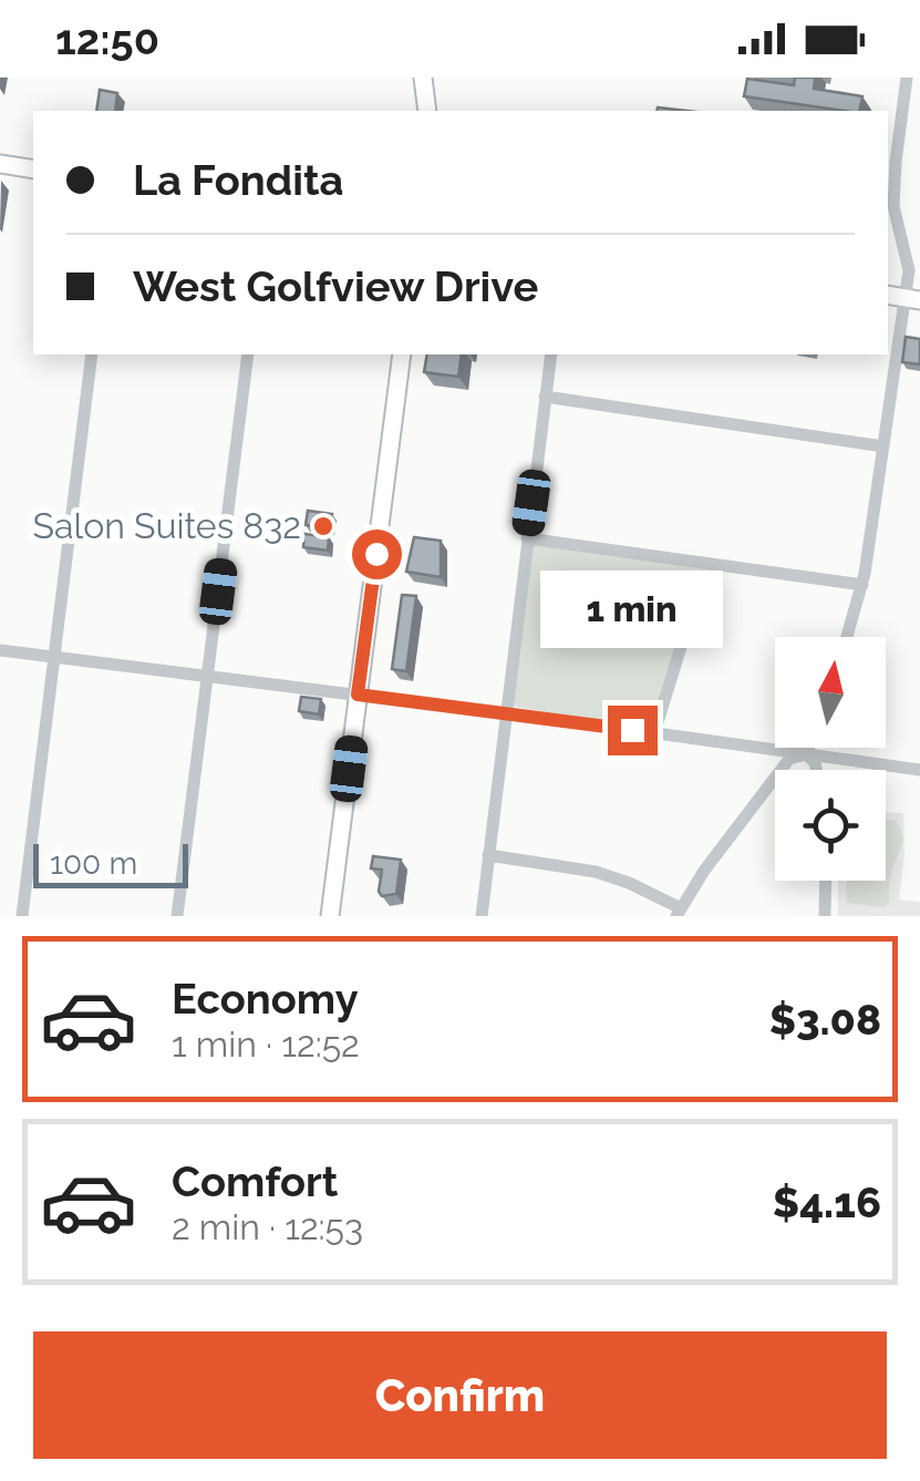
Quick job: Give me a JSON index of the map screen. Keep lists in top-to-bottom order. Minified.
{"places":["Salon Suites 832"],"scale_bar":"100 m","north":"top","page":{"status":"12:50","banner":["La Fondita","West Golfview Drive"],"bubble":"1 min","scale":"100 m","list":[{"name":"Economy","note":"1 min · 12:52","value":"$3.08"},{"name":"Comfort","note":"2 min · 12:53","value":"$4.16"}],"buttons":"Confirm"}}
